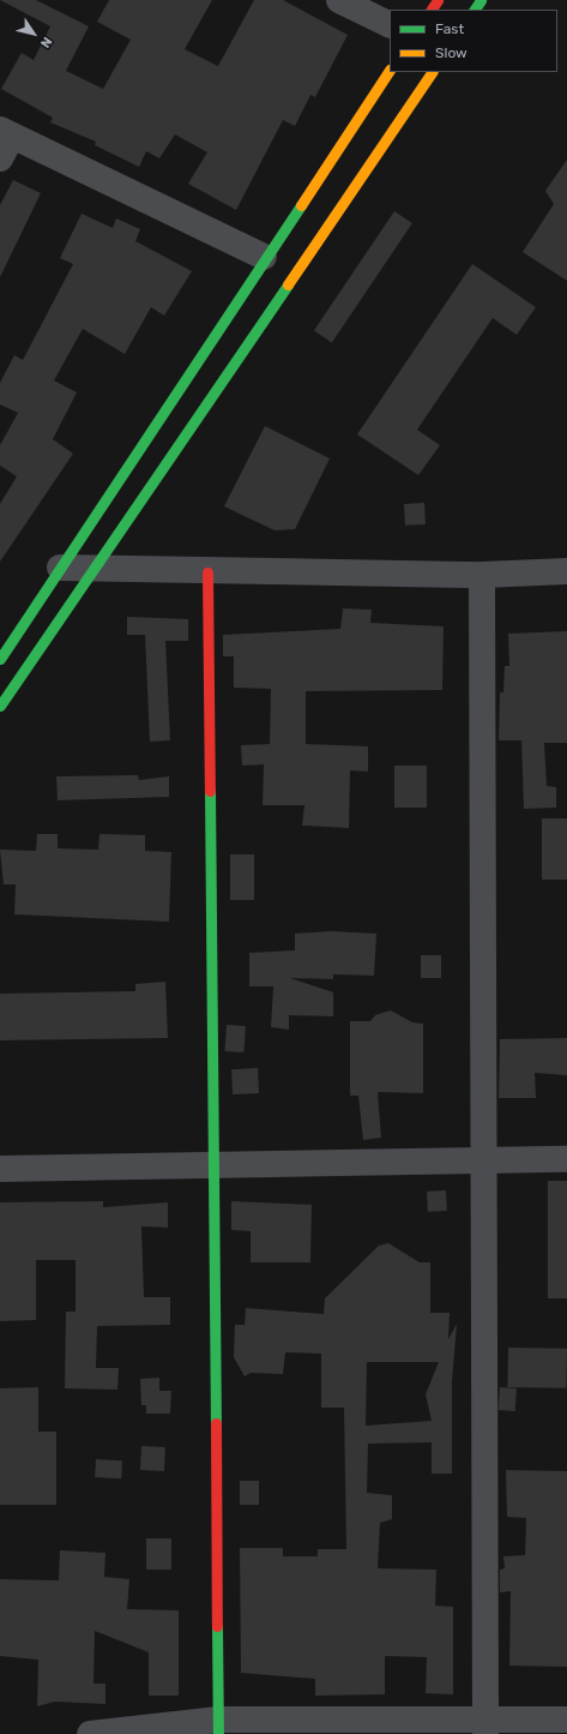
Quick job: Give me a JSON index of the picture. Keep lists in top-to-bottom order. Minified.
{"legend":["Fast","Slow"],"north":"bottom right"}
